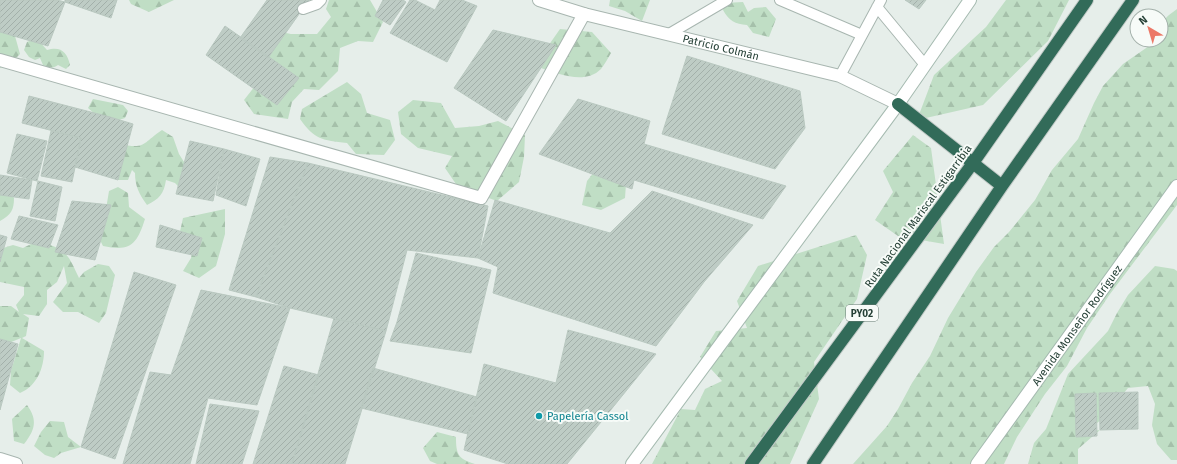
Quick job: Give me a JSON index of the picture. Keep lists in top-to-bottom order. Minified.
{"streets":{"highway":["Ruta Nacional Mariscal Estigarribia","PY02"],"street":["Patricio Colmán","Avenida Monseñor Rodríguez"]},"places":["Papelería Cassol"],"north":"top left"}
